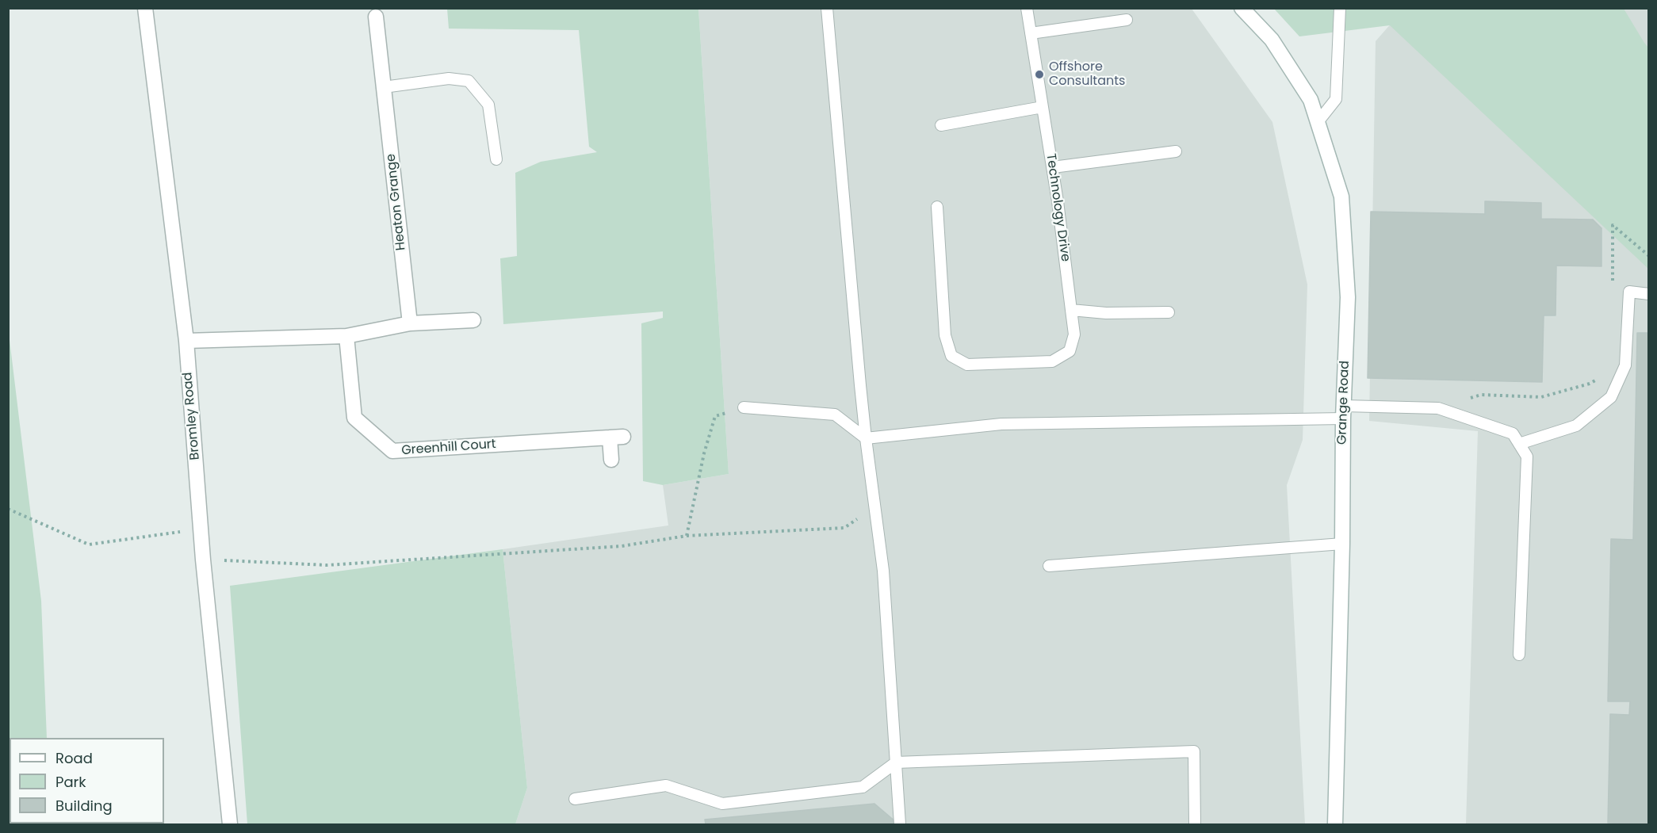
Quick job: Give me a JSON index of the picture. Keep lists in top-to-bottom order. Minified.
{"streets":{"street":["Heaton Grange","Grange Road","Bromley Road","Greenhill Court"],"lane":["Technology Drive"]},"places":["Offshore Consultants"],"legend":["Road","Park","Building"]}
